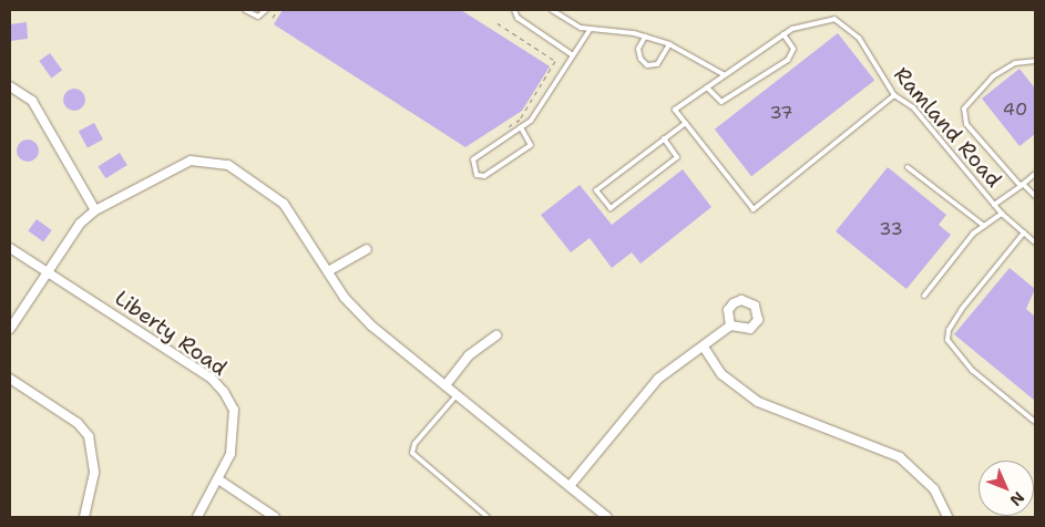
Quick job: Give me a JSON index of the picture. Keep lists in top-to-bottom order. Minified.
{"streets":{"street":["Liberty Road"],"lane":["Ramland Road"]},"house_numbers":["40","37","33"],"north":"bottom right"}
